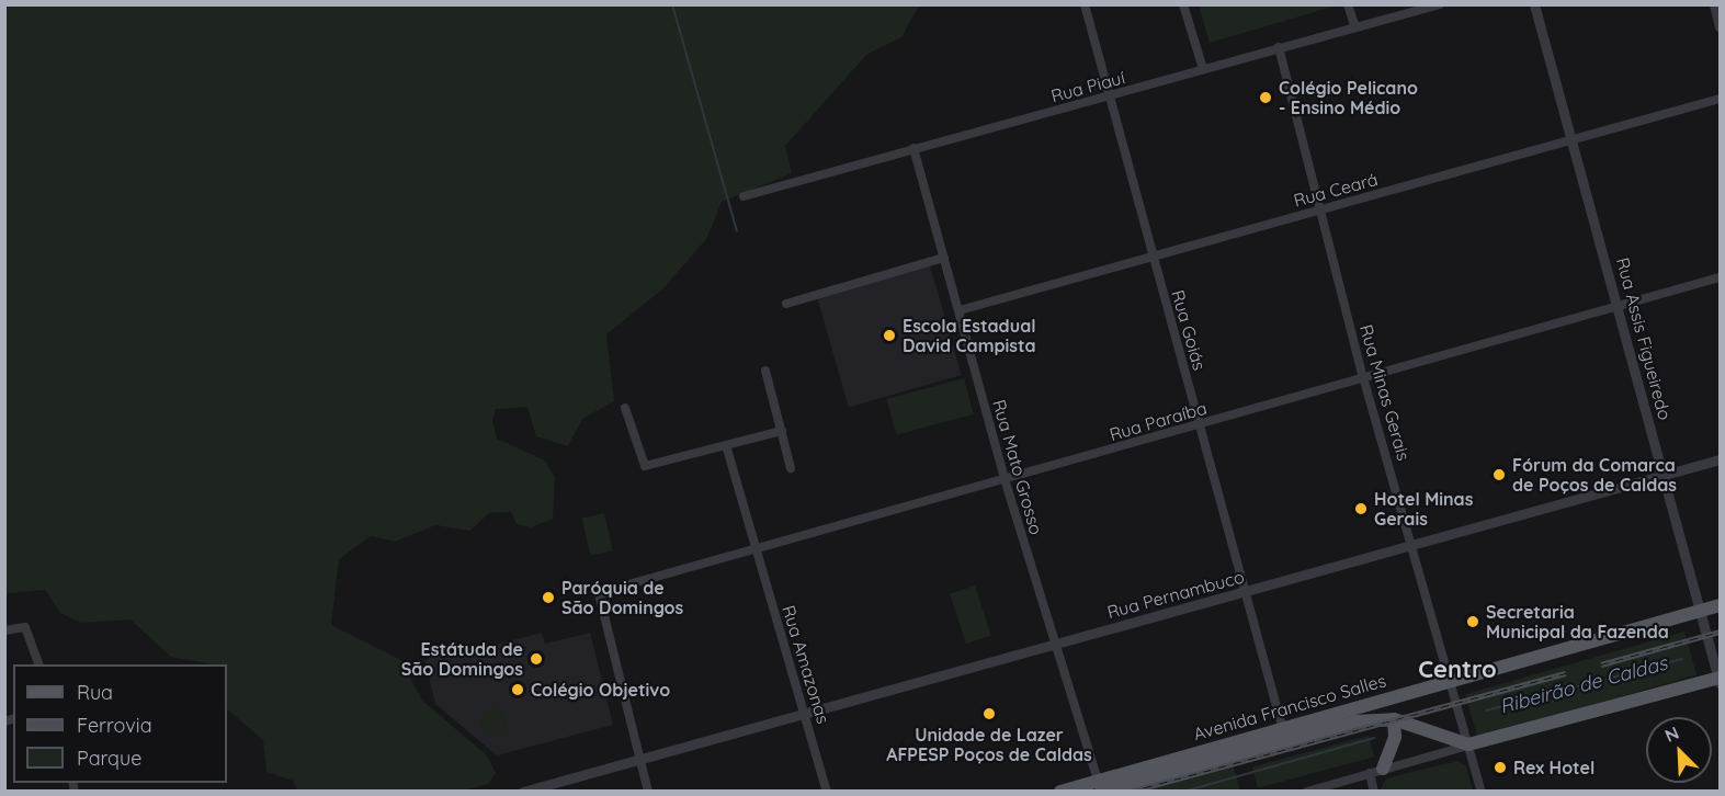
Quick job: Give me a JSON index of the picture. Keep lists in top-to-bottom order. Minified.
{"streets":{"main road":["Avenida Francisco Salles"],"street":["Rua Piauí","Rua Ceará","Rua Goiás","Rua Assis Figueiredo","Rua Minas Gerais","Rua Paraíba","Rua Mato Grosso","Rua Pernambuco","Rua Amazonas"]},"crossings":[["Rua Piauí","Rua Goiás"],["Rua Piauí","Rua Minas Gerais"],["Rua Piauí","Rua Mato Grosso"],["Rua Ceará","Rua Goiás"],["Rua Ceará","Rua Assis Figueiredo"],["Rua Ceará","Rua Minas Gerais"],["Rua Ceará","Rua Mato Grosso"],["Rua Goiás","Rua Paraíba"],["Rua Goiás","Rua Pernambuco"],["Rua Goiás","Avenida Francisco Salles"],["Rua Assis Figueiredo","Rua Paraíba"],["Rua Assis Figueiredo","Rua Pernambuco"],["Rua Assis Figueiredo","Avenida Francisco Salles"],["Rua Minas Gerais","Rua Paraíba"],["Rua Minas Gerais","Rua Pernambuco"],["Rua Minas Gerais","Avenida Francisco Salles"],["Rua Paraíba","Rua Mato Grosso"],["Rua Paraíba","Rua Pernambuco"],["Rua Paraíba","Rua Amazonas"],["Rua Mato Grosso","Rua Pernambuco"],["Rua Mato Grosso","Avenida Francisco Salles"],["Rua Pernambuco","Rua Amazonas"]],"districts":["Centro"],"water":["Ribeirão de Caldas"],"places":["Colégio Pelicano - Ensino Médio","Escola Estadual David Campista","Fórum da Comarca de Poços de Caldas","Hotel Minas Gerais","Paróquia de São Domingos","Secretaria Municipal da Fazenda","Estátuda de São Domingos","Colégio Objetivo","Unidade de Lazer AFPESP Poços de Caldas","Rex Hotel"],"legend":["Rua","Ferrovia","Parque"],"north":"top left"}
